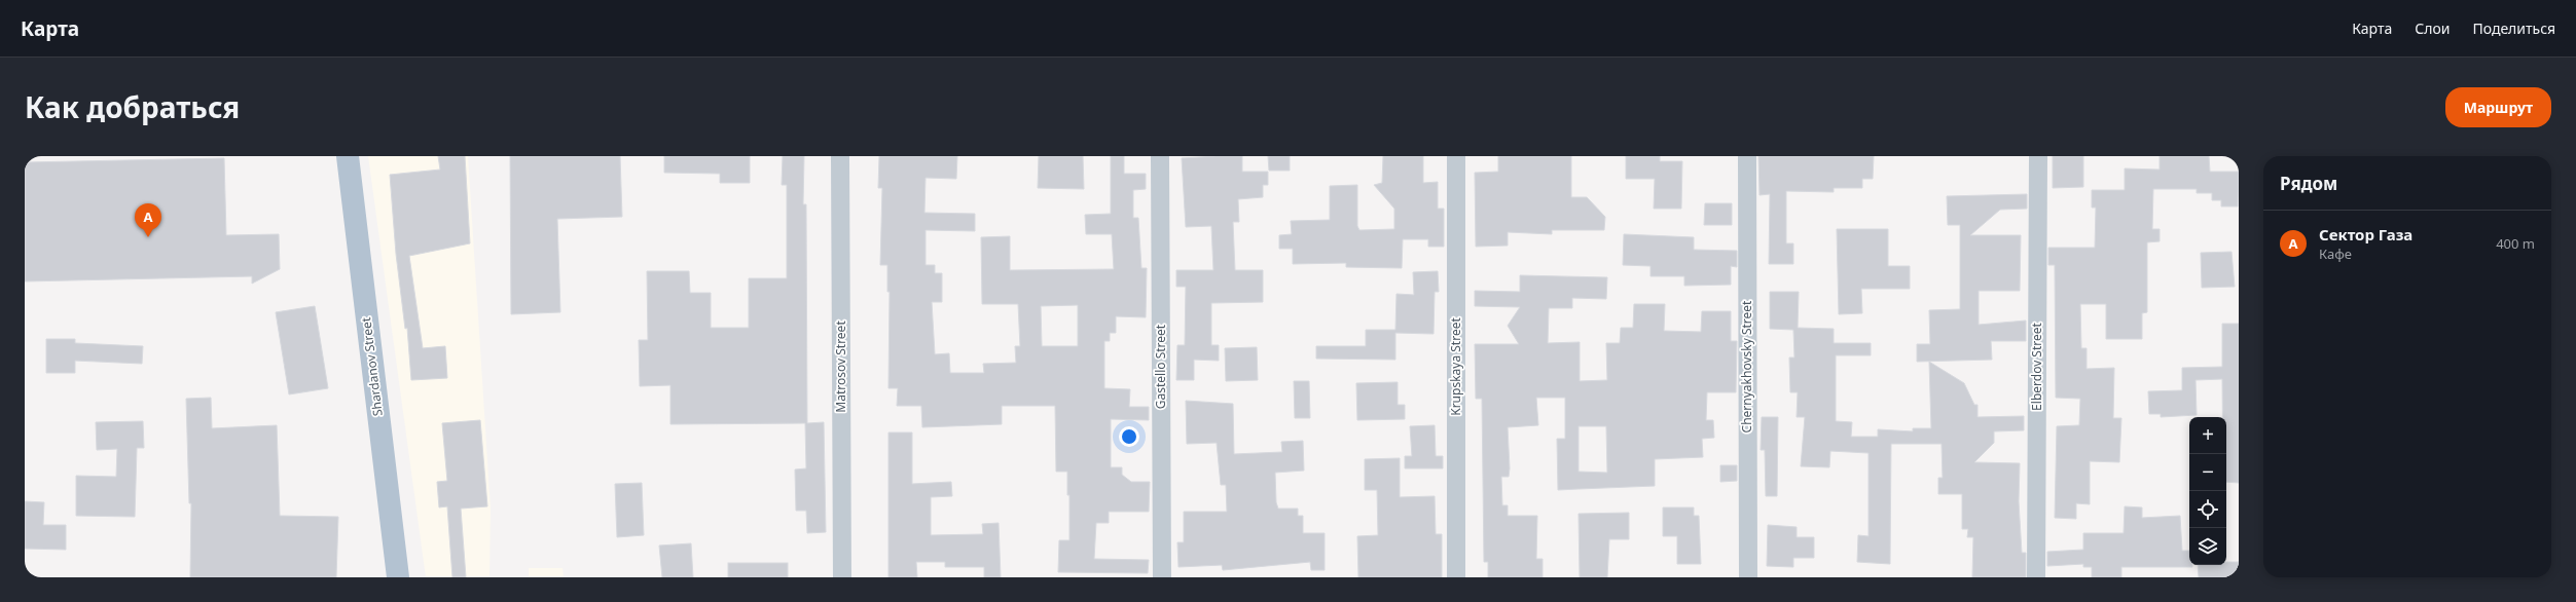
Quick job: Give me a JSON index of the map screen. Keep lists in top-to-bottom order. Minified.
{"streets":{"main road":["Shardanov Street"],"street":["Matrosov Street","Gastello Street","Krupskaya Street","Chernyakhovsky Street","Elberdov Street"]},"page":{"header":"Карта","nav":["Карта","Слои","Поделиться"],"title":"Как добраться","buttons":"Маршрут","heading":"Рядом","pins":"A","list":[{"mark":"A","name":"Сектор Газа","note":"Кафе","value":"400 m"}],"map_buttons":["+","−"]}}
